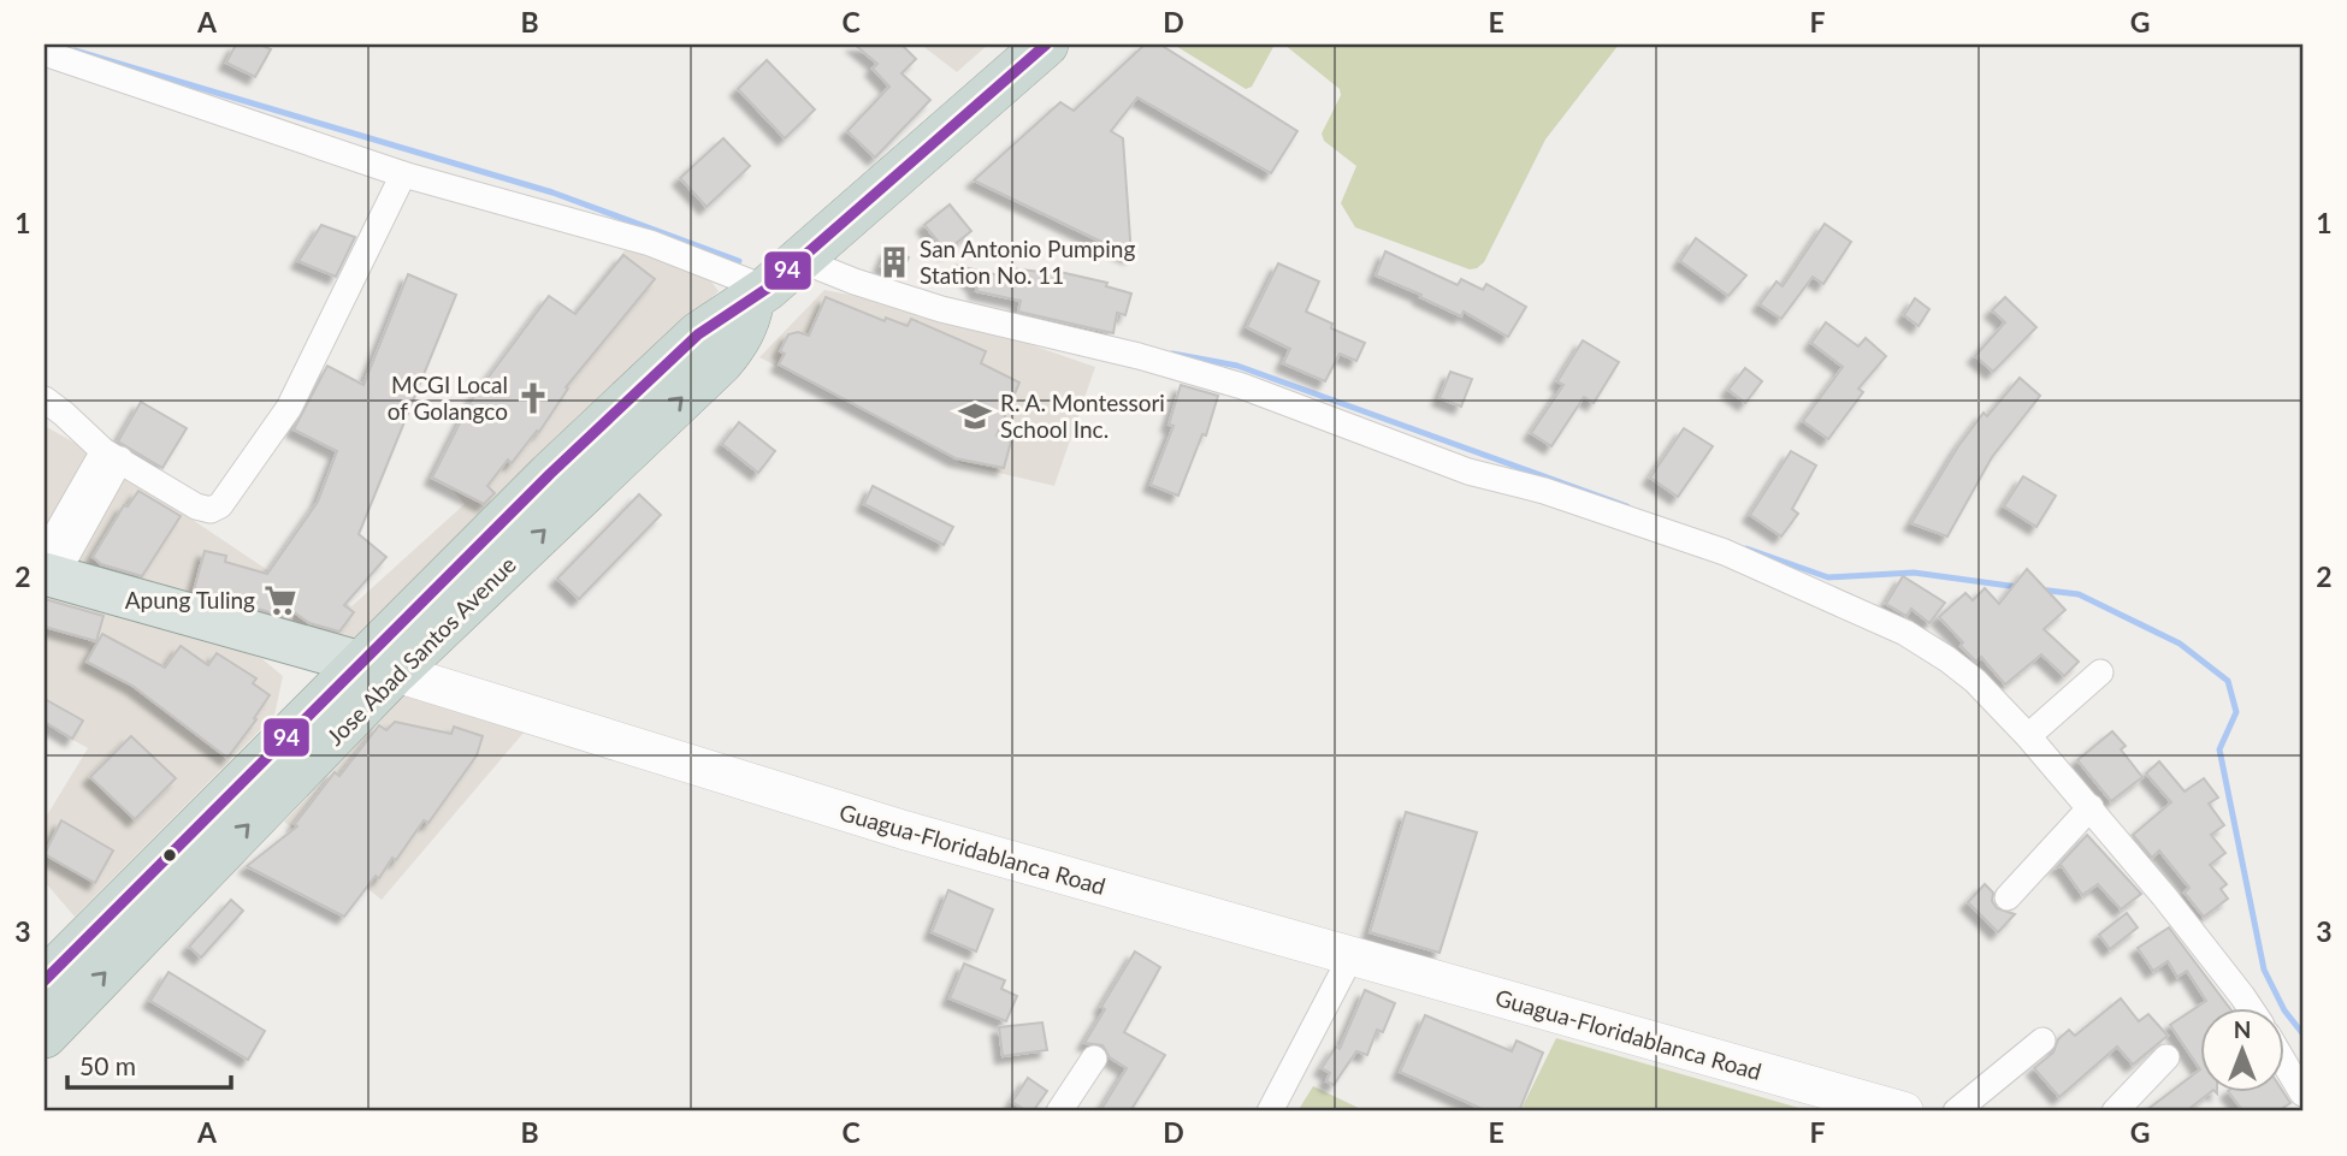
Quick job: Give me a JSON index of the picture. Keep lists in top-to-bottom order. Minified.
{"streets":{"highway":["Jose Abad Santos Avenue"],"main road":["Guagua-Floridablanca Road"]},"crossings":[["Jose Abad Santos Avenue","Guagua-Floridablanca Road"]],"places":{"building":["San Antonio Pumping Station No. 11"],"church":["MCGI Local of Golangco"],"school or university":["R. A. Montessori School Inc."],"supermarket":["Apung Tuling"]},"lines":["transit line 94"],"scale_bar":"50 m","north":"top","grid":{"columns":["A","B","C","D","E","F","G"],"rows":["1","2","3"]}}
